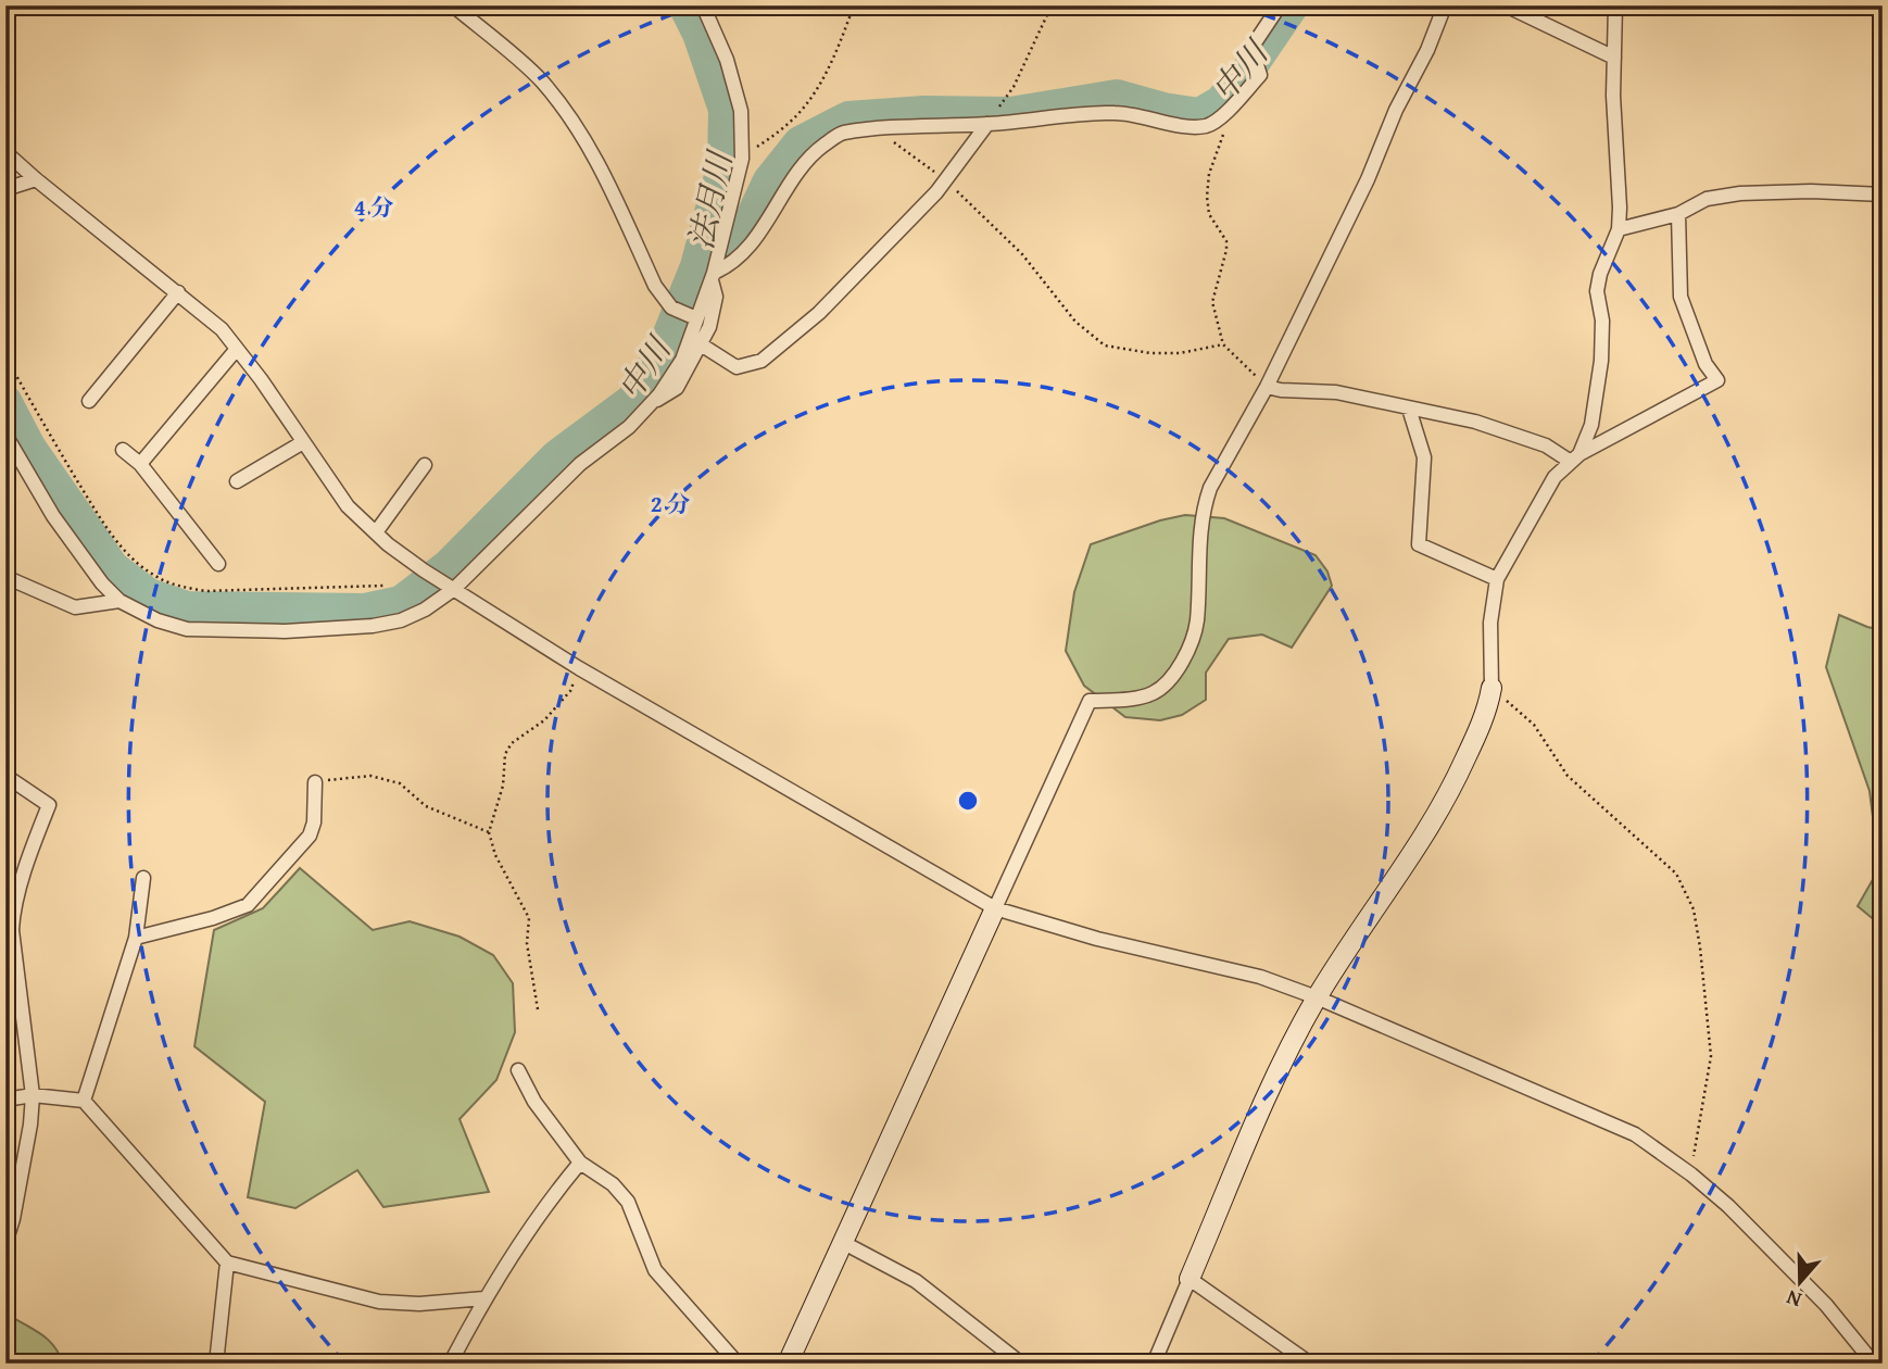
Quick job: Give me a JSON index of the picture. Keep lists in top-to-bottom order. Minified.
{"water":["中川","法月川"],"north":"bottom","rings":["4 分","2 分"]}
